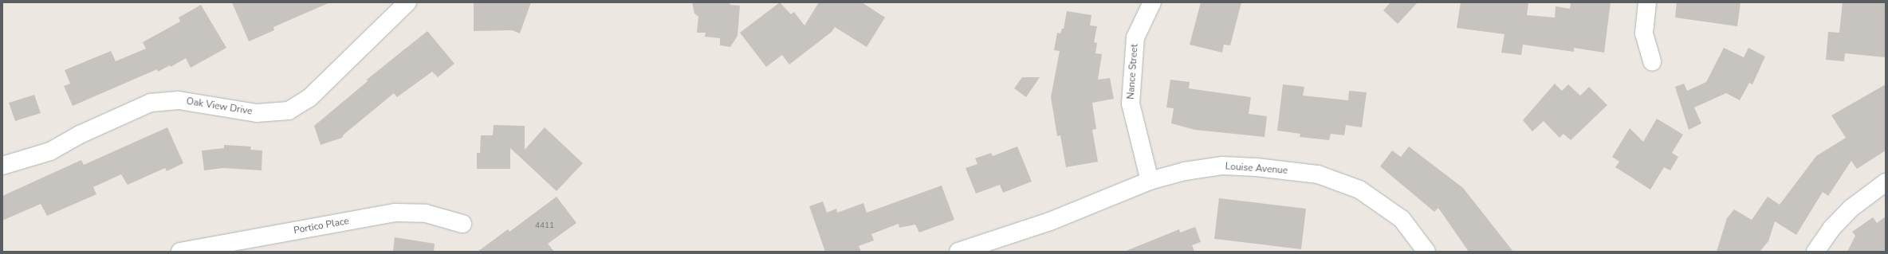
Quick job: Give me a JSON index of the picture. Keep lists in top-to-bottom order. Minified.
{"streets":{"street":["Nance Street","Oak View Drive","Louise Avenue","Portico Place"]},"crossings":[["Nance Street","Louise Avenue"]],"house_numbers":["4411"]}
